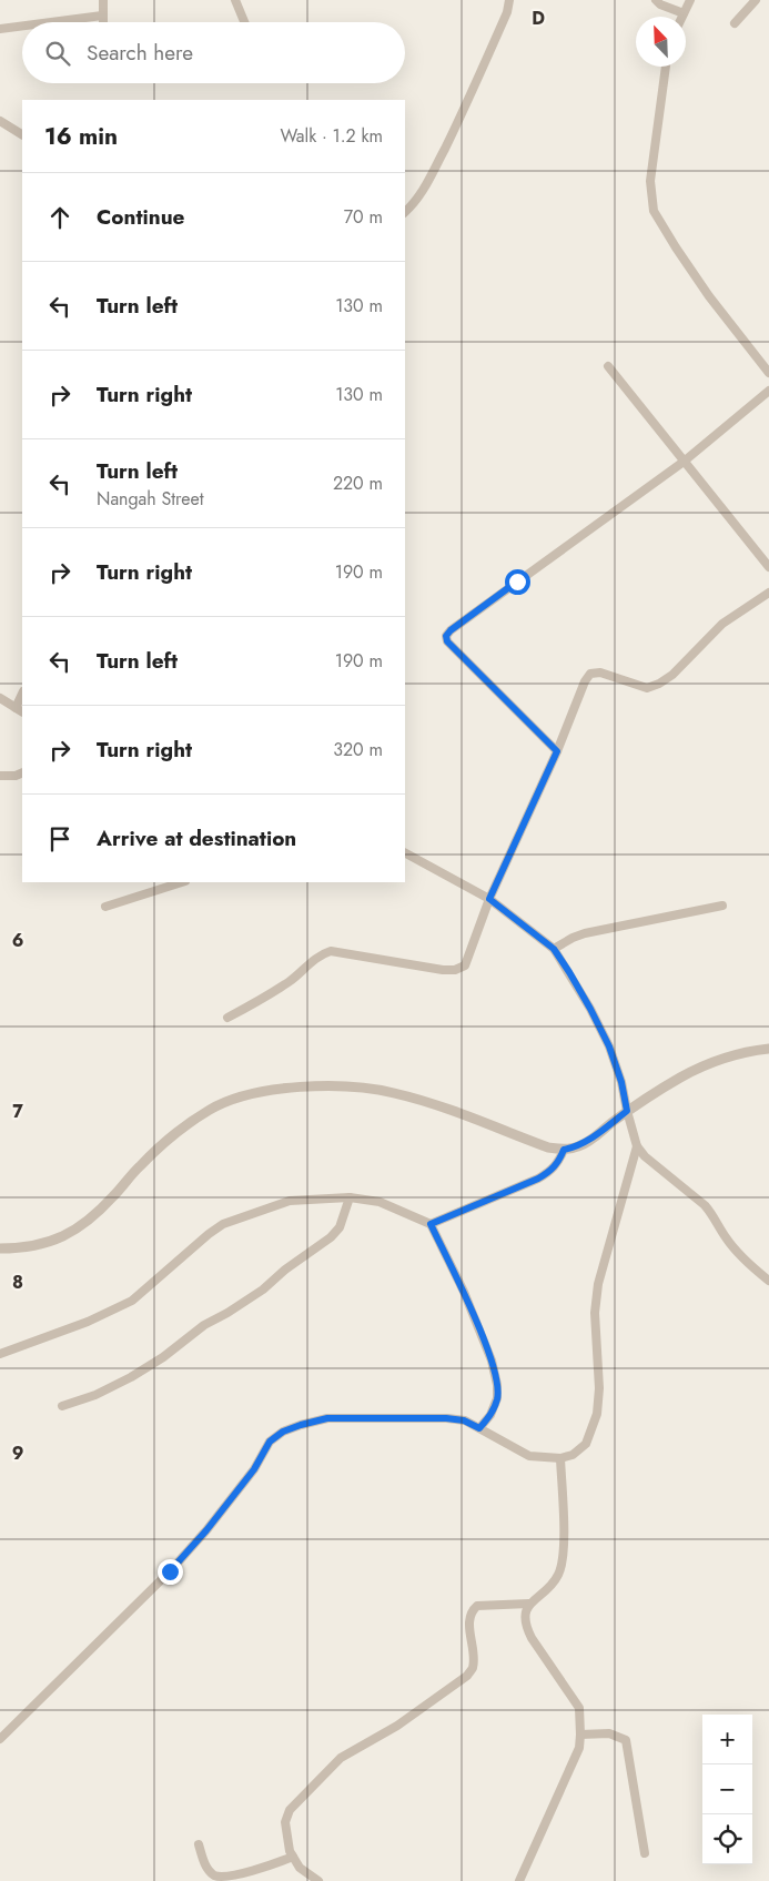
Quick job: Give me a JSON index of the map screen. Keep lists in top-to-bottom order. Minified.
{"north":"top left","page":{"search":"Search here","heading":["16 min","Walk · 1.2 km"],"list":[["Continue","70 m"],["Turn left","130 m"],["Turn right","130 m"],["Turn left","Nangah Street","220 m"],["Turn right","190 m"],["Turn left","190 m"],["Turn right","320 m"],"Arrive at destination"],"map_buttons":["+","−"]},"grid":{"columns":["D"],"rows":["6","7","8","9"]}}
